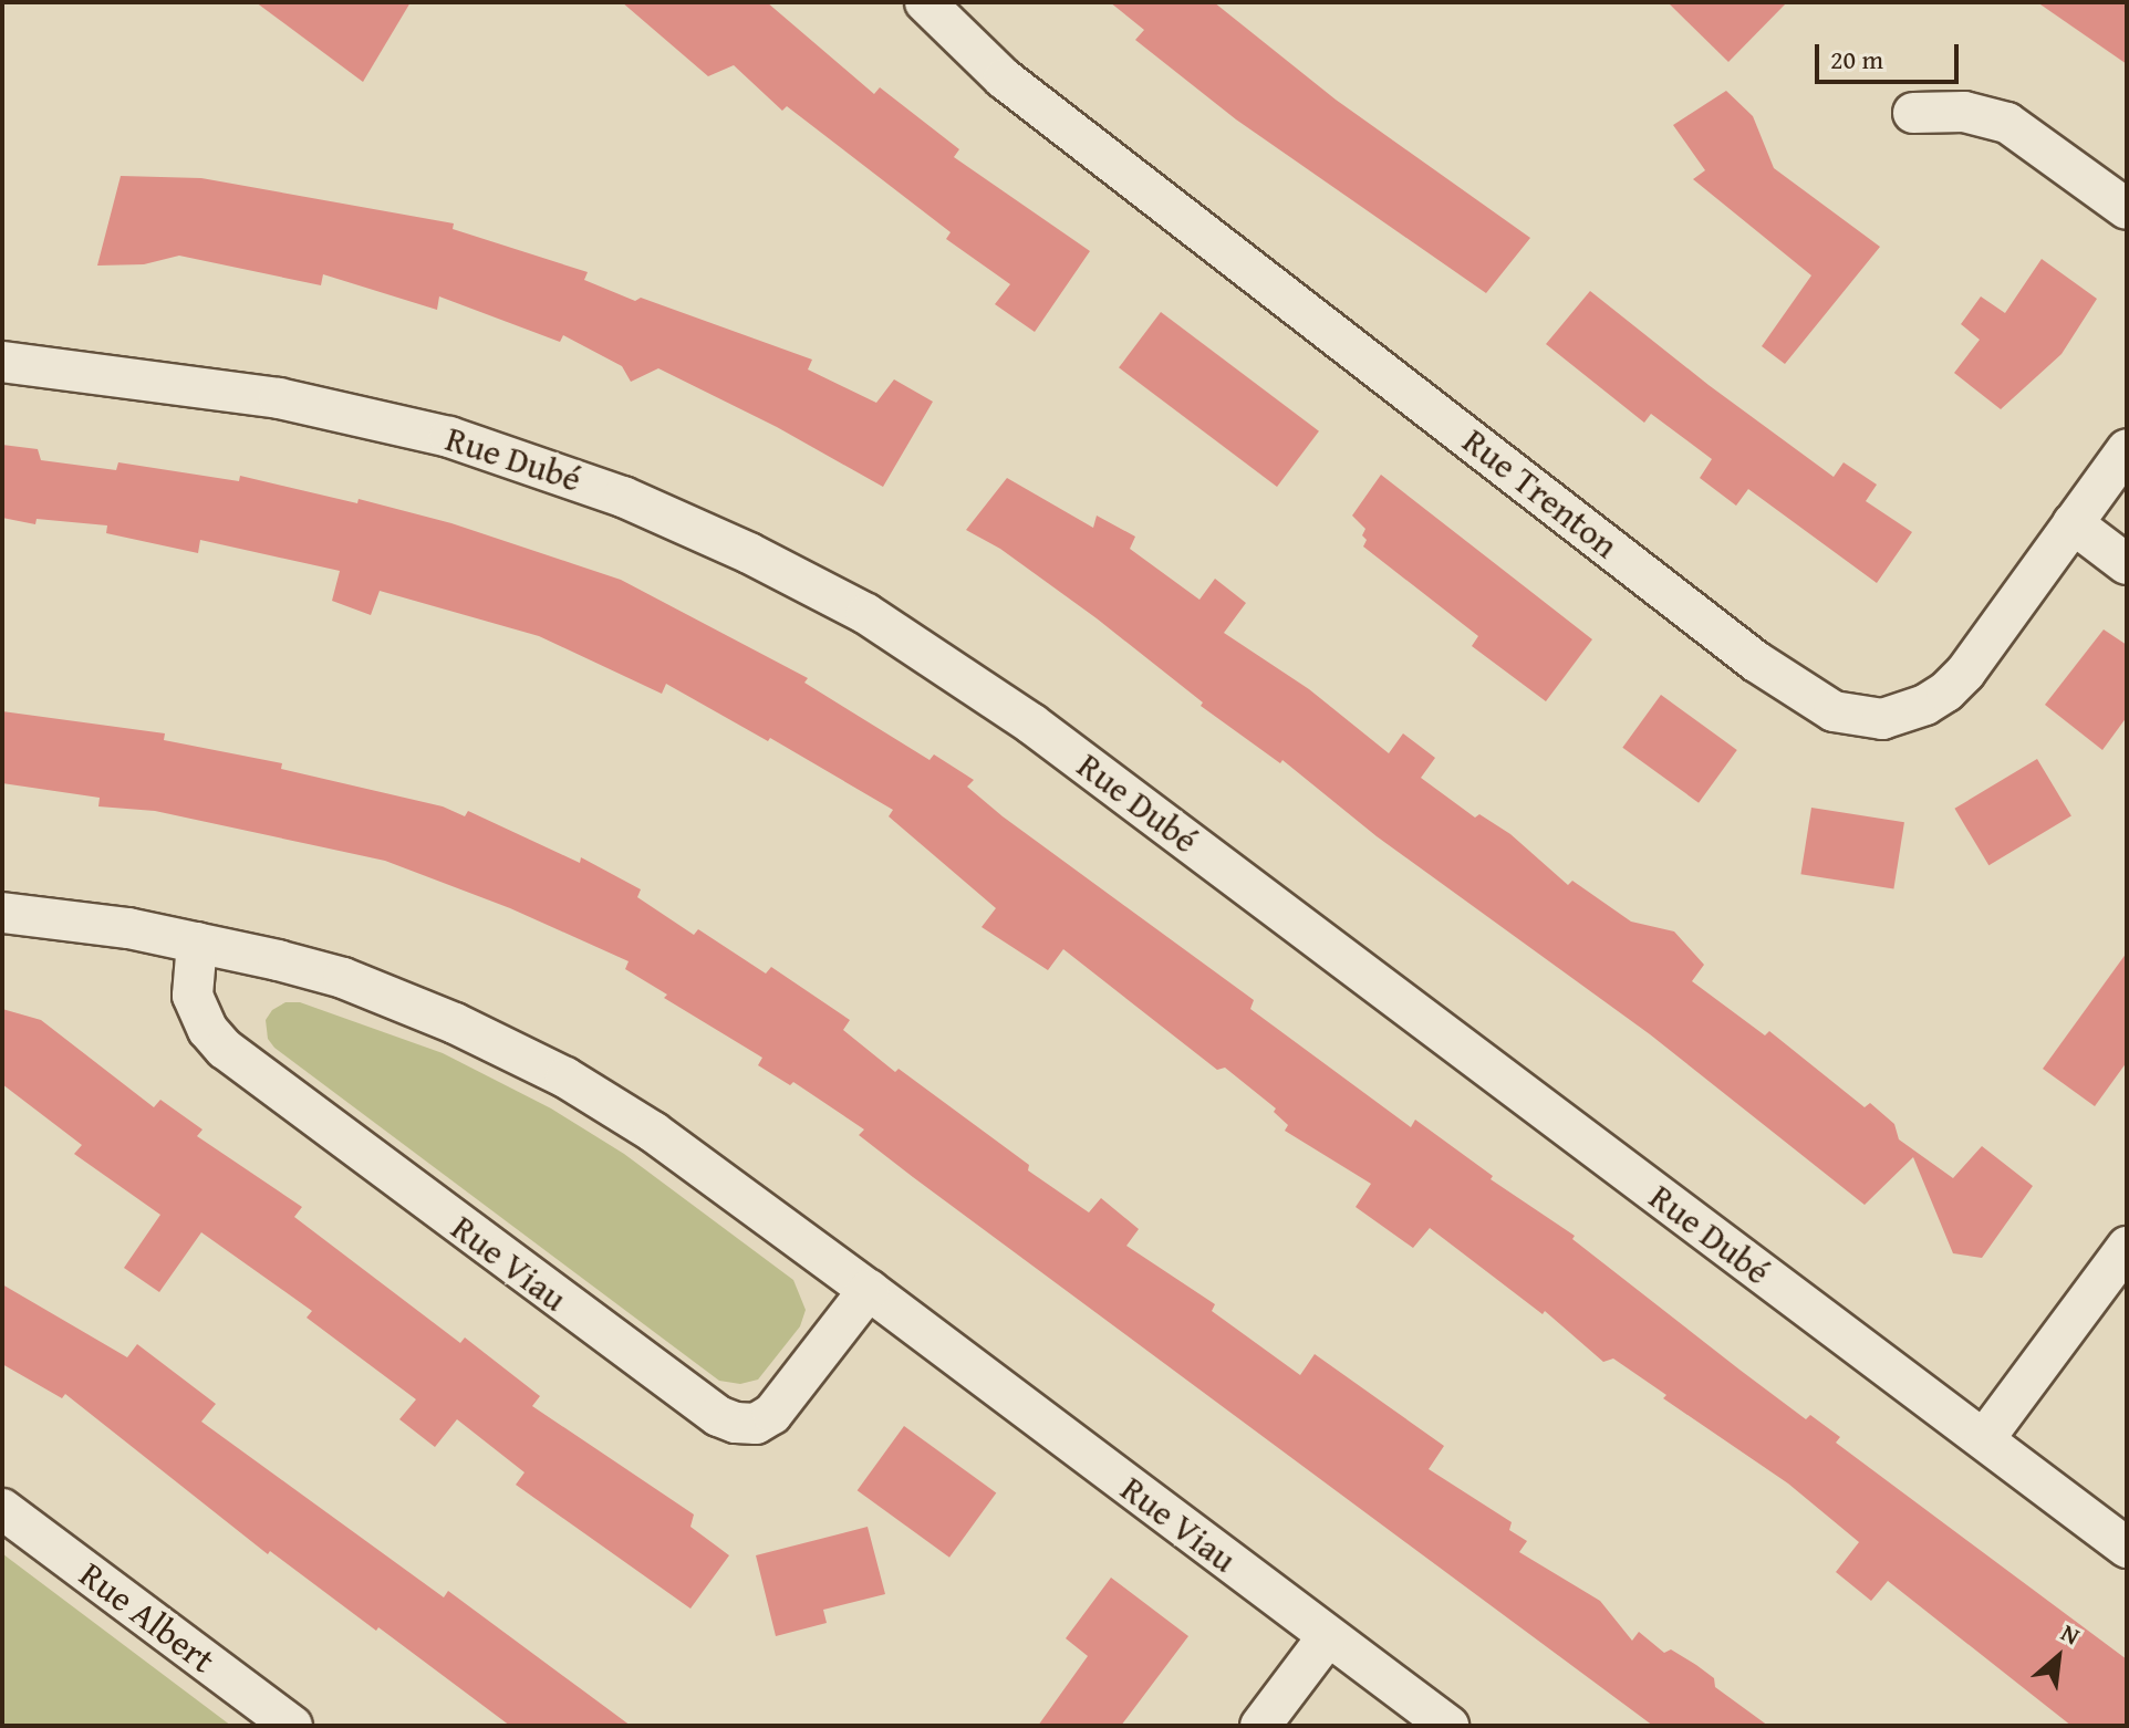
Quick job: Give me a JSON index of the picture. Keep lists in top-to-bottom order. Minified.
{"streets":{"street":["Rue Dubé","Rue Trenton","Rue Viau","Rue Albert"]},"scale_bar":"20 m","north":"top right"}
